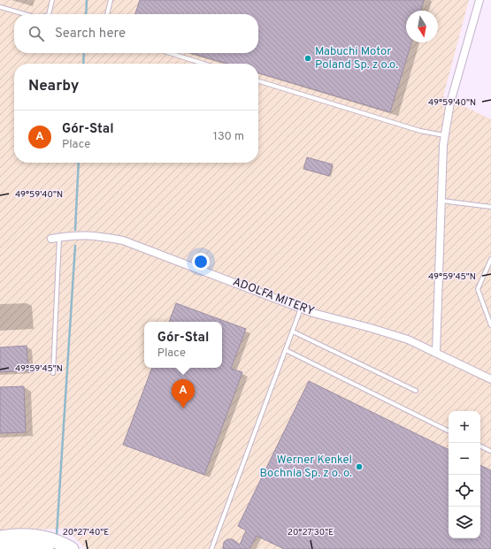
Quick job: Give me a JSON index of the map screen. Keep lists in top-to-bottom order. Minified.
{"streets":{"street":["ADOLFA MITERY"]},"places":["Mabuchi Motor Poland Sp. z o.o.","Werner Kenkel Bochnia Sp. z o. o."],"north":"bottom","page":{"search":"Search here","heading":"Nearby","list":[{"mark":"A","name":"Gór-Stal","note":"Place","value":"130 m"}],"popup":["Gór-Stal","Place"],"pins":"A","map_buttons":["+","−"]},"coordinates":["49°59'40\"N","49°59'45\"N","20°27'40\"E","20°27'30\"E"]}
